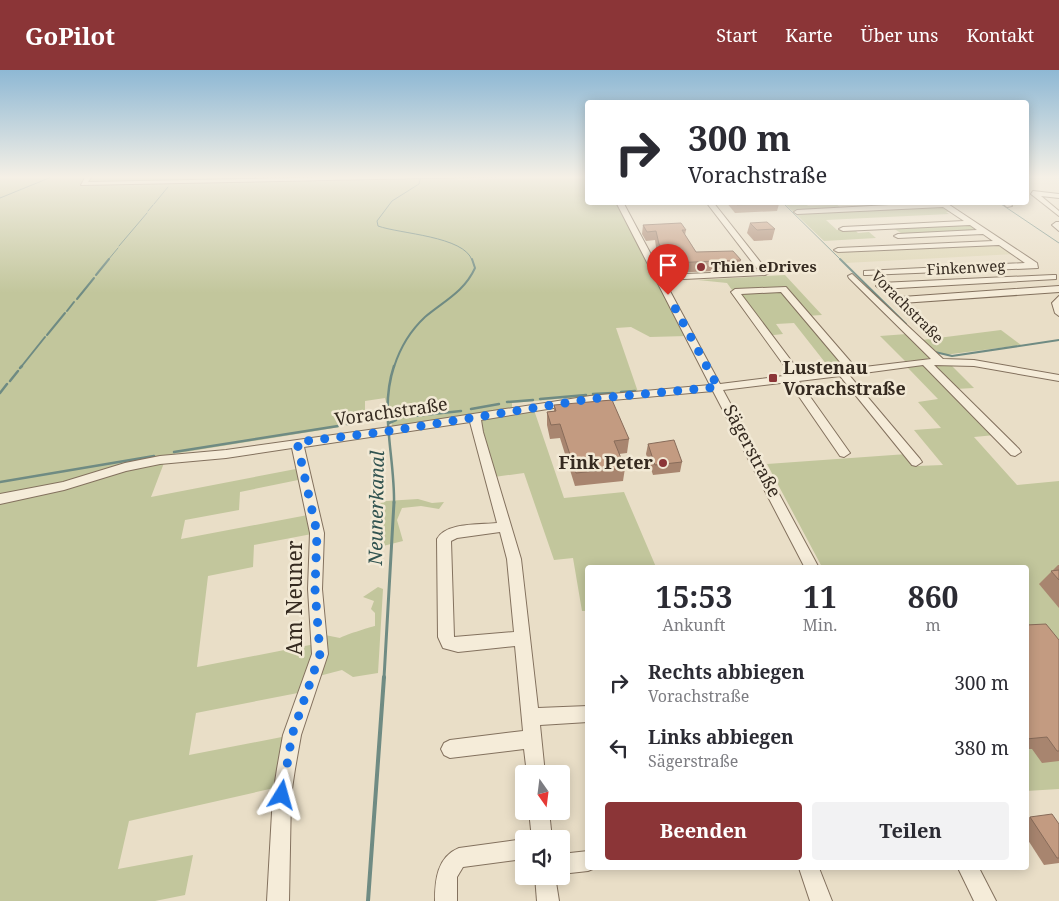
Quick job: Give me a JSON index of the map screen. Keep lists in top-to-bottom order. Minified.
{"streets":{"street":["Finkenweg","Vorachstraße","Sägerstraße","Am Neuner"]},"crossings":[["Vorachstraße","Sägerstraße"],["Vorachstraße","Am Neuner"]],"water":["Neunerkanal"],"places":{"other":["Thien eDrives","Fink Peter"],"transit":["Lustenau Vorachstraße"]},"north":"bottom","page":{"header":"GoPilot","nav":["Start","Karte","Über uns","Kontakt"],"turn":["300 m","Vorachstraße"],"eta":["15:53","Ankunft","11","Min.","860","m"],"list":[{"name":"Rechts abbiegen","note":"Vorachstraße","value":"300 m"},{"name":"Links abbiegen","note":"Sägerstraße","value":"380 m"}],"buttons":["Beenden","Teilen"]}}
